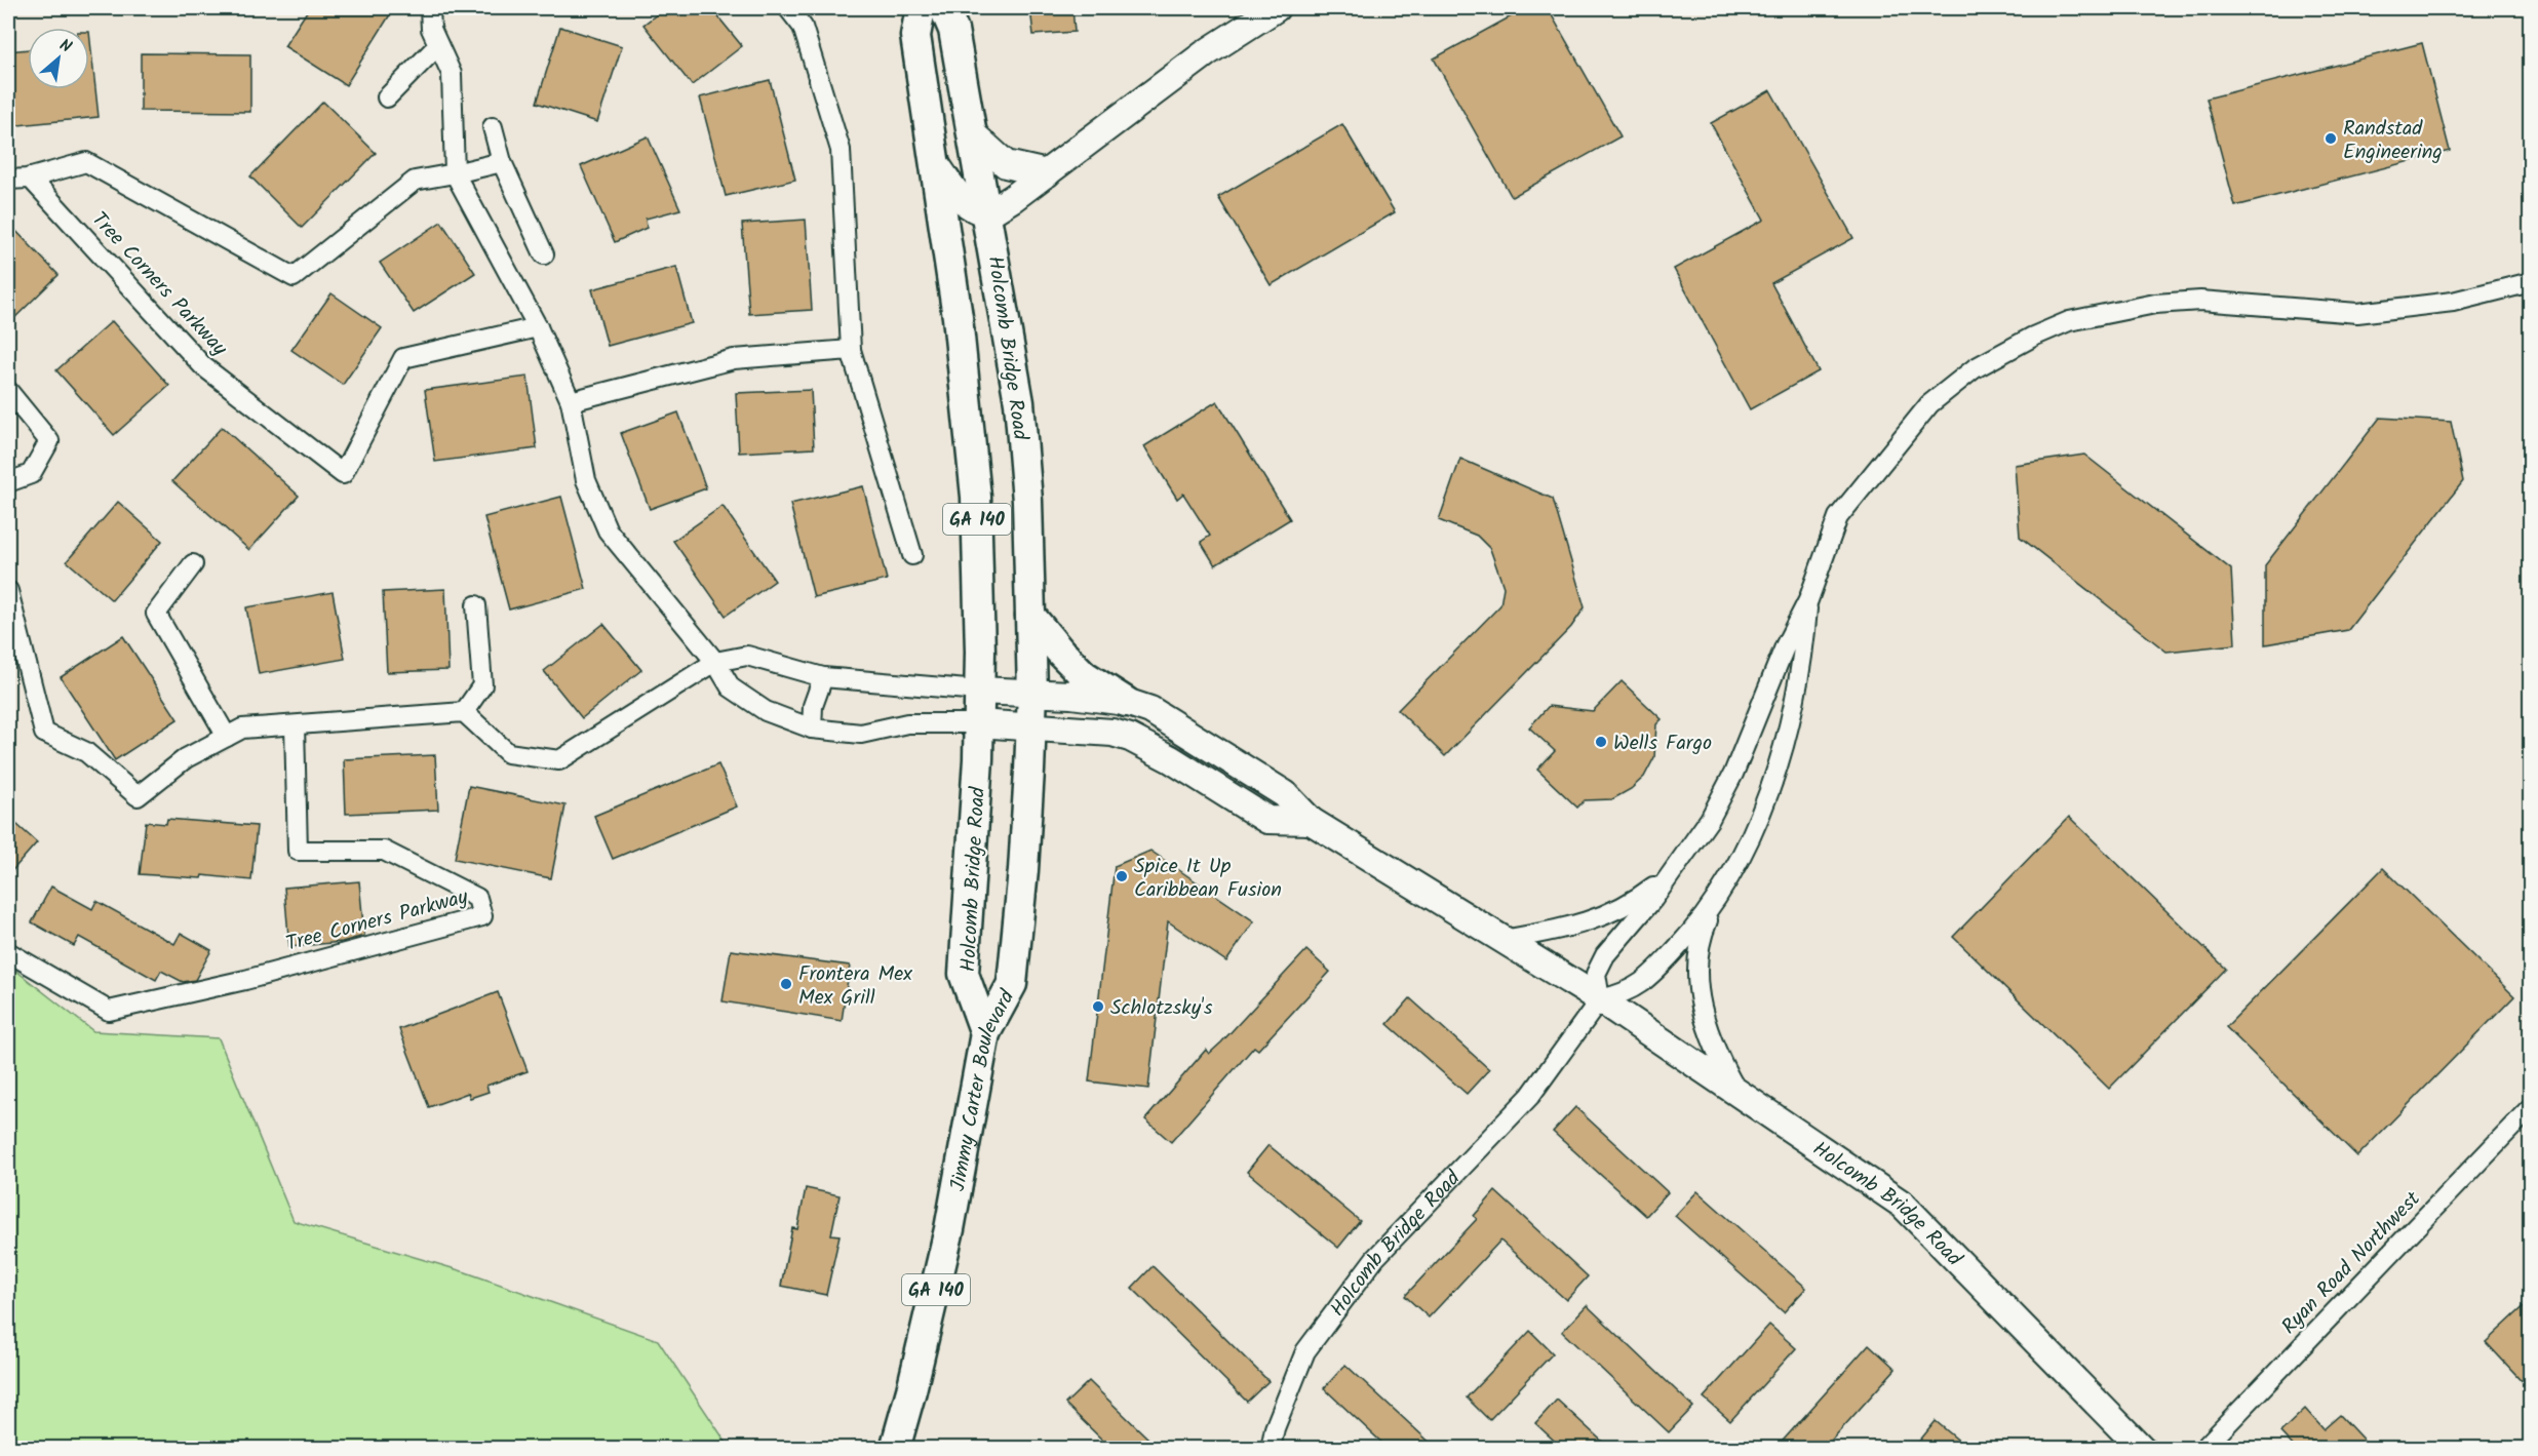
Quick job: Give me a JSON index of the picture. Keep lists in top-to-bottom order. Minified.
{"streets":{"main road":["Holcomb Bridge Road","GA 140","Jimmy Carter Boulevard"],"street":["Tree Corners Parkway","Ryan Road Northwest"]},"crossings":[["Holcomb Bridge Road","Jimmy Carter Boulevard"]],"places":["Randstad Engineering","Wells Fargo","Spice It Up Caribbean Fusion","Frontera Mex Mex Grill","Schlotzsky's"],"north":"top right"}
